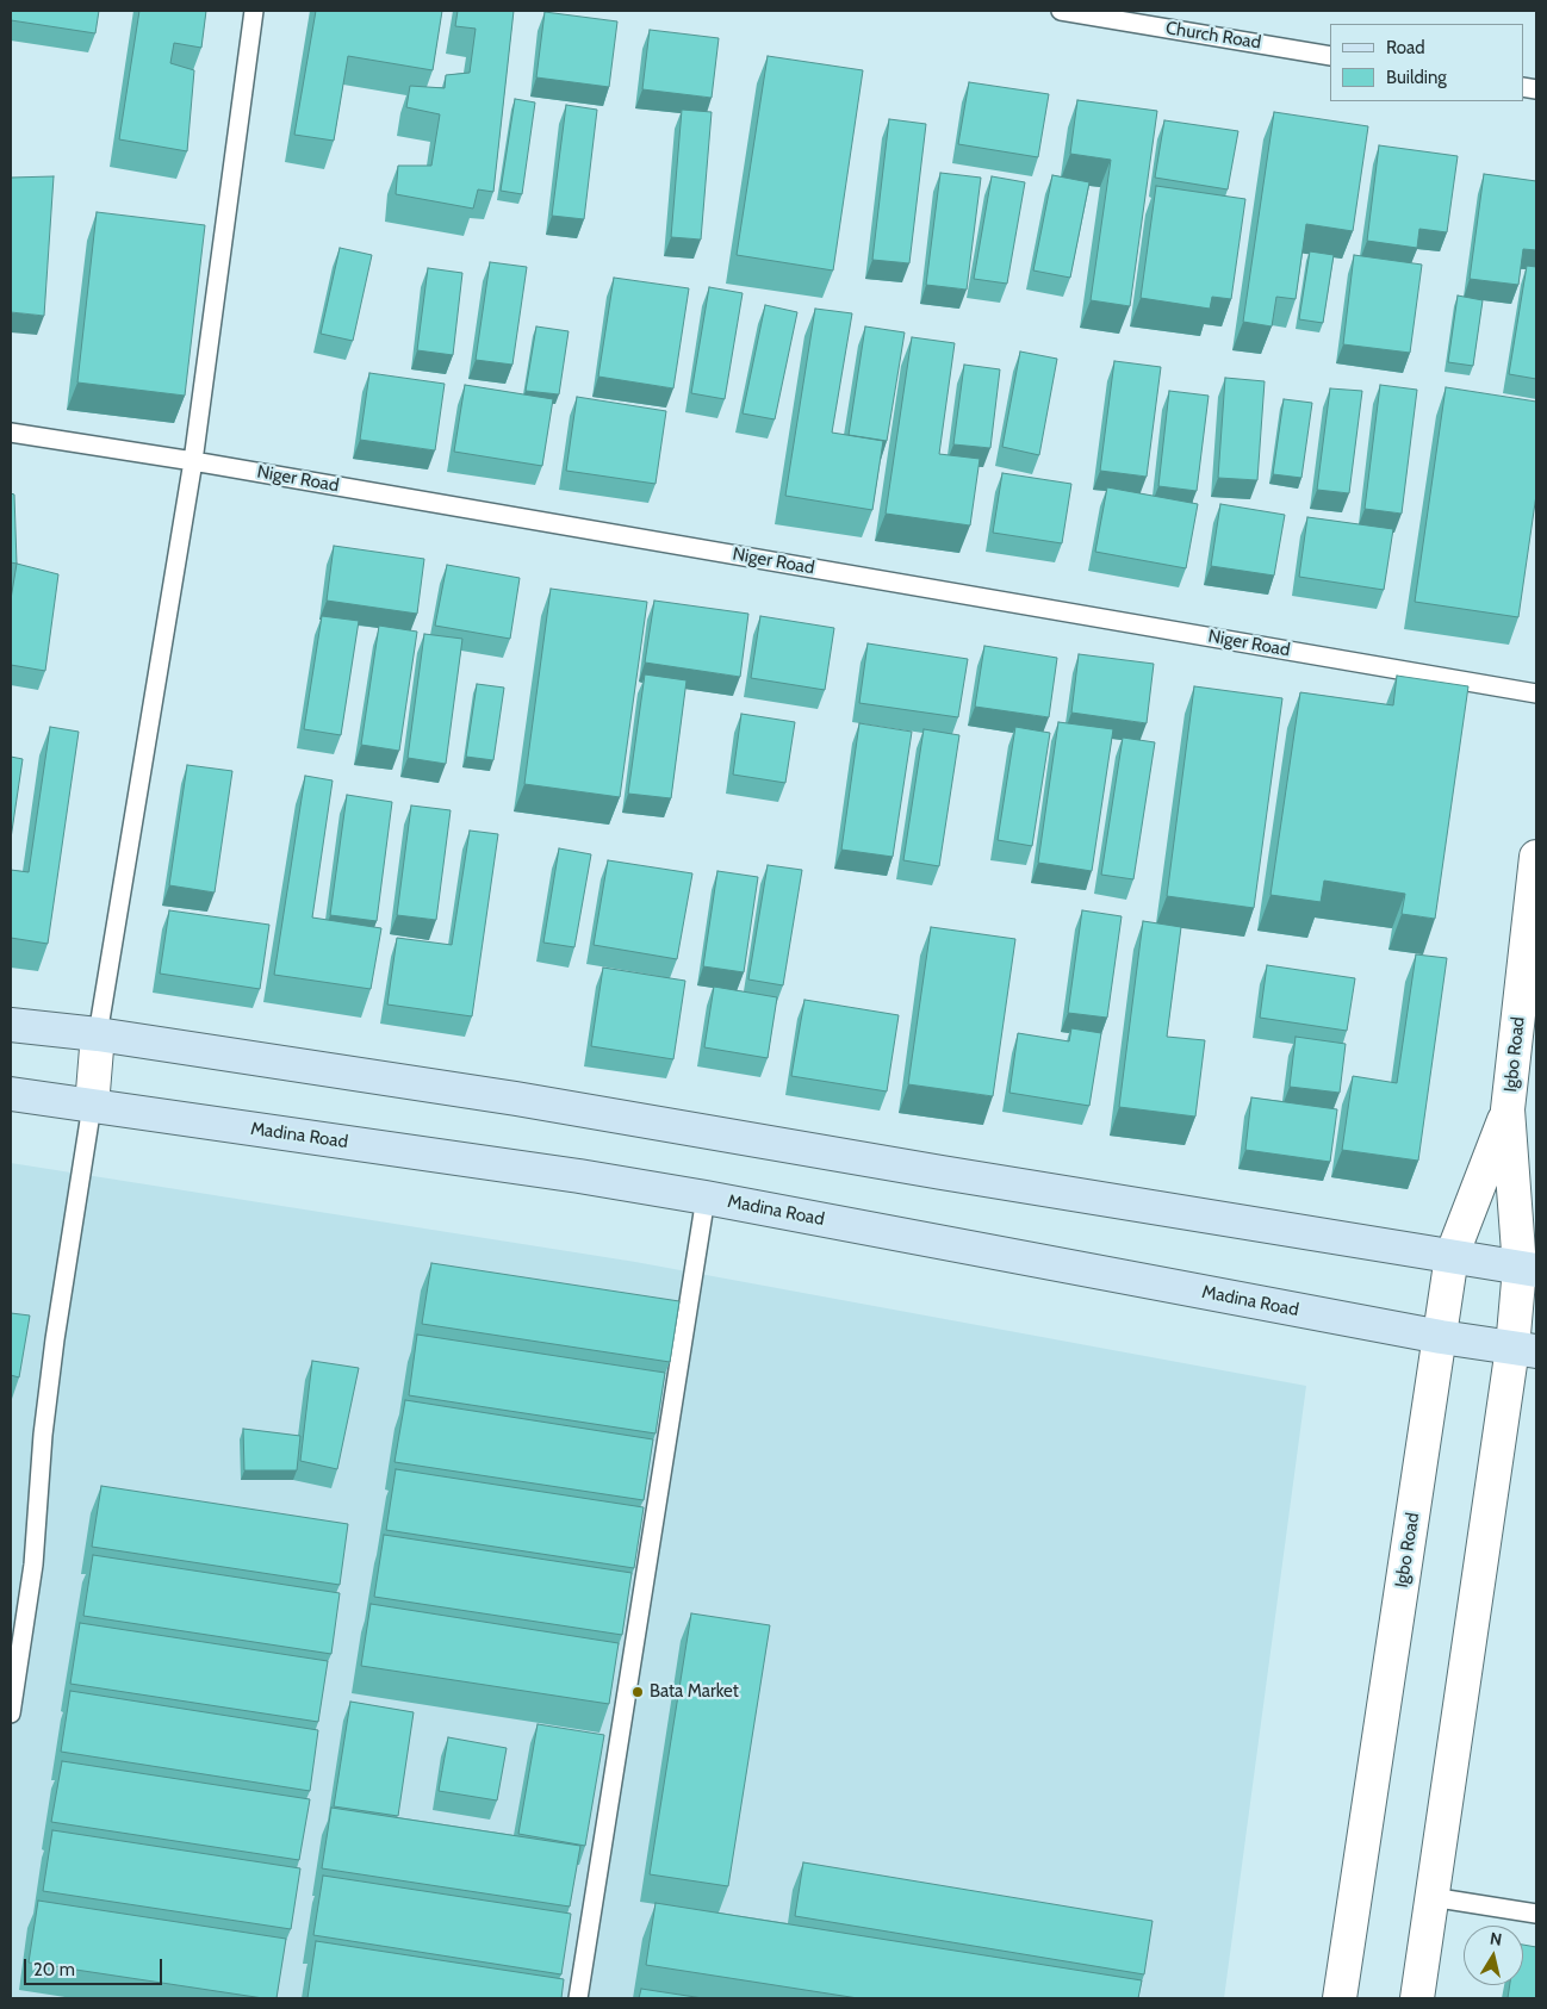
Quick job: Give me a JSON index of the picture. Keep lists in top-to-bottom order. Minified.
{"streets":{"main road":["Madina Road"],"street":["Igbo Road"],"lane":["Church Road","Niger Road"]},"crossings":[["Igbo Road","Madina Road"]],"places":["Bata Market"],"legend":["Road","Building"],"scale_bar":"20 m","north":"top"}
